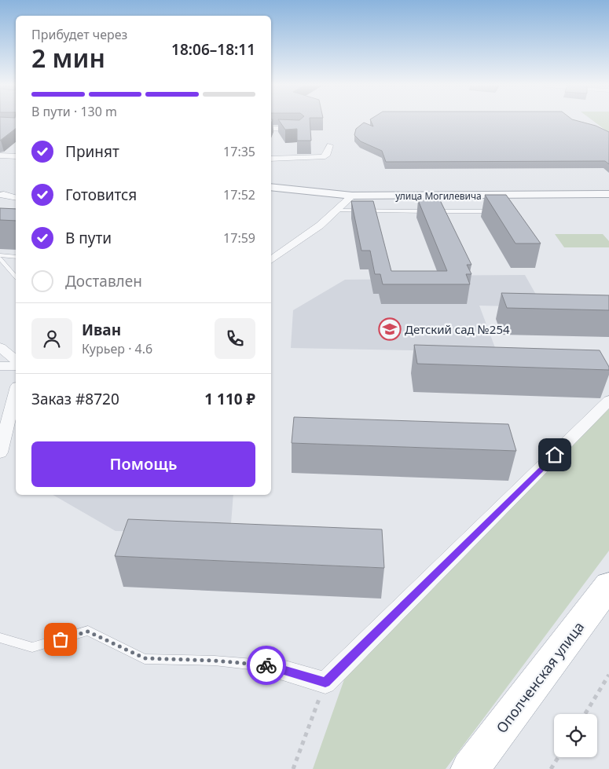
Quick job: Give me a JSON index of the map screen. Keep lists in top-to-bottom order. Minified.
{"streets":{"highway":["Ополченская улица"],"street":["улица Могилевича"]},"places":{"school or university":["Детский сад №254"]},"page":{"heading":["2 мин","Прибудет через","18:06–18:11"],"panel":["Иван","Курьер · 4.6","Заказ #8720","1 110 ₽"],"bar":"В пути · 130 m","list":[["Принят","17:35"],["Готовится","17:52"],["В пути","17:59"],"Доставлен"],"buttons":"Помощь"}}
